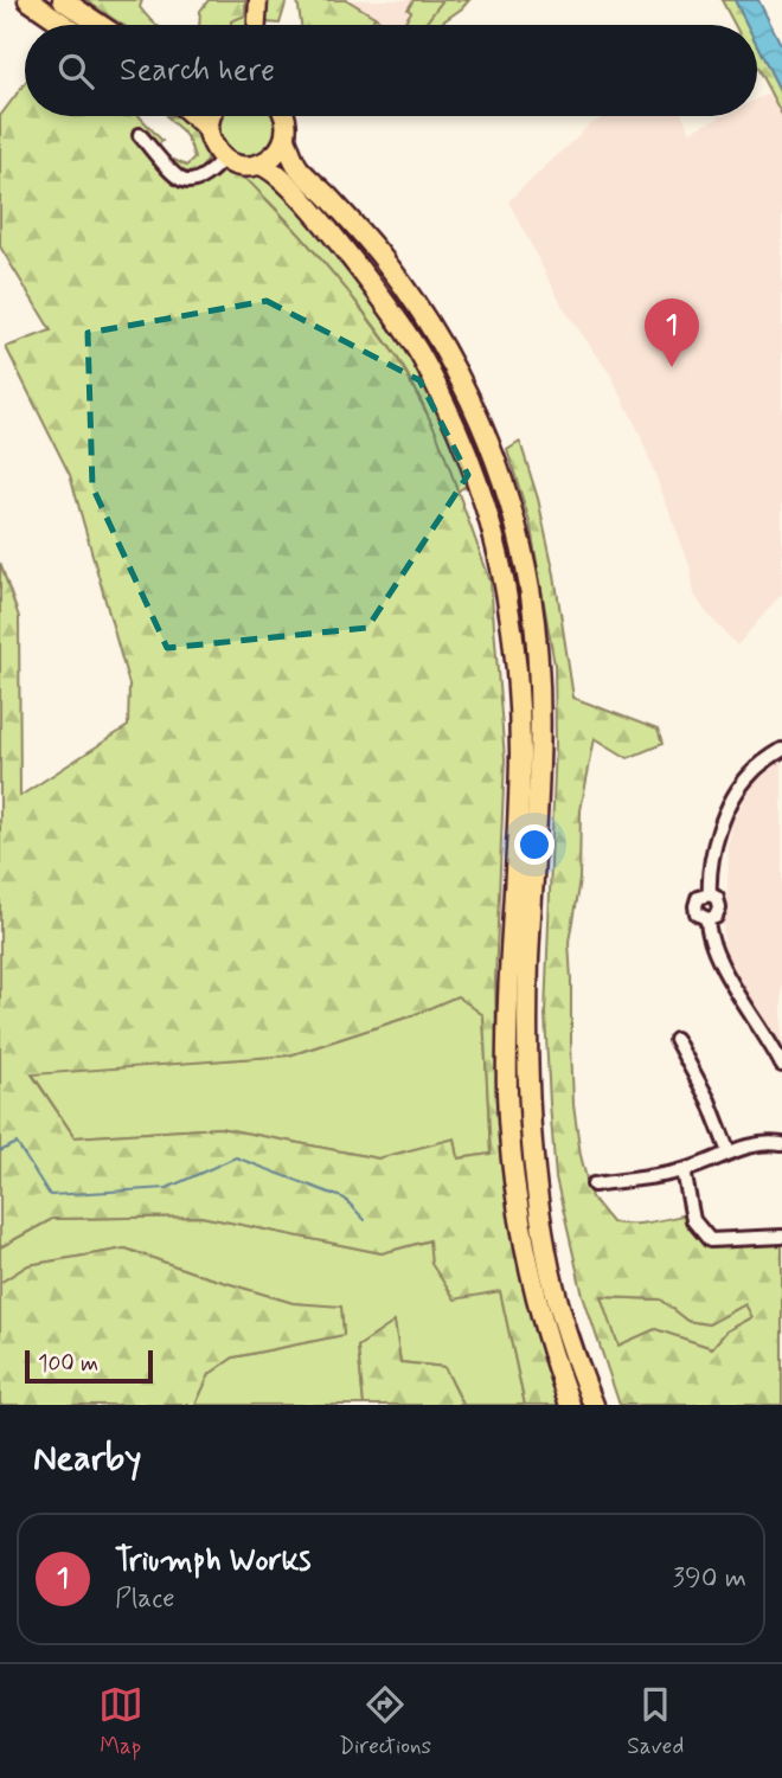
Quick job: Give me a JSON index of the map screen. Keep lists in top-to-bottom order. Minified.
{"scale_bar":"100 m","page":{"search":"Search here","pins":"1","scale":"100 m","heading":"Nearby","list":[{"mark":"1","name":"Triumph Works","note":"Place","value":"390 m"}],"nav":["Map","Directions","Saved"]}}
